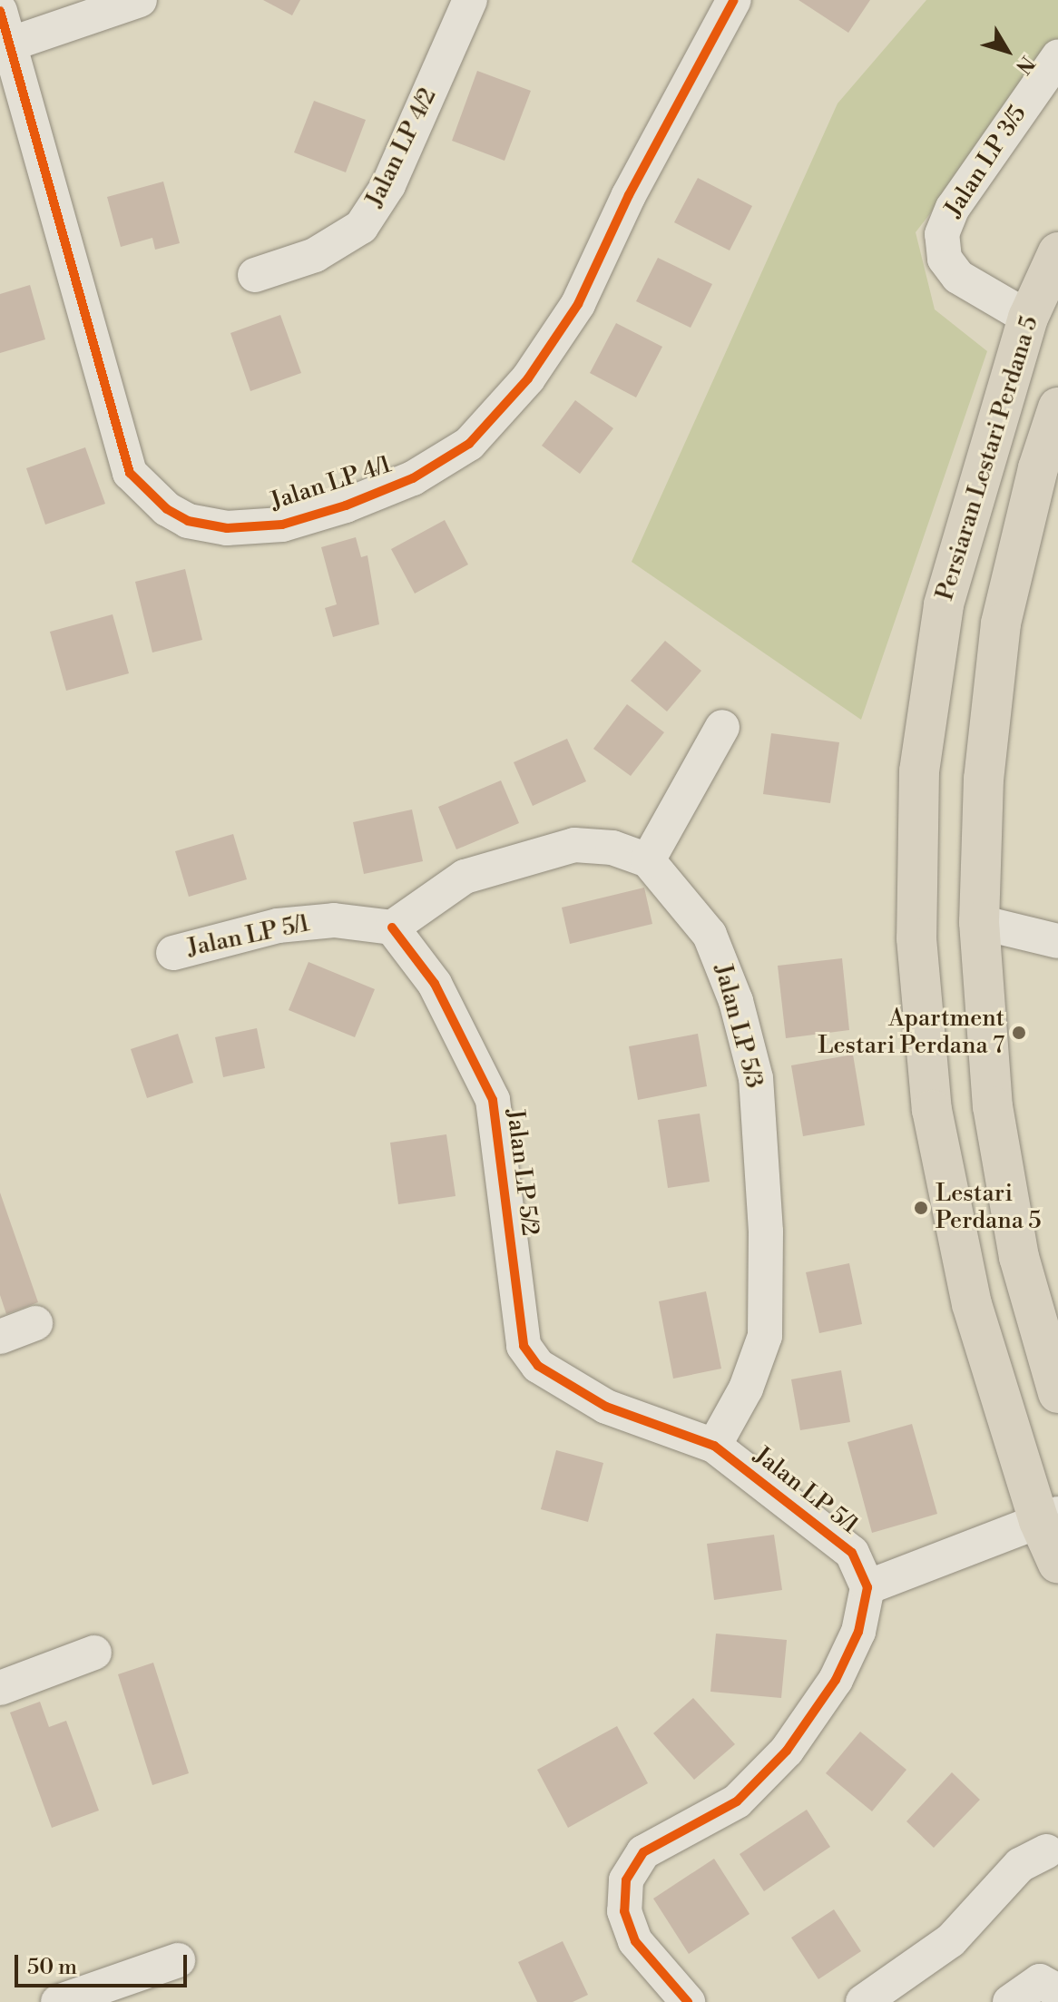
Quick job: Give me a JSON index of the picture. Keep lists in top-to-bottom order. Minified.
{"streets":{"main road":["Persiaran Lestari Perdana 5"],"street":["Jalan LP 4/2","Jalan LP 3/5","Jalan LP 4/1","Jalan LP 5/1","Jalan LP 5/3","Jalan LP 5/2"]},"crossings":[["Jalan LP 3/5","Persiaran Lestari Perdana 5"],["Jalan LP 5/1","Jalan LP 5/3"],["Jalan LP 5/1","Jalan LP 5/2"]],"places":["Apartment Lestari Perdana 7","Lestari Perdana 5"],"scale_bar":"50 m","north":"bottom right"}
